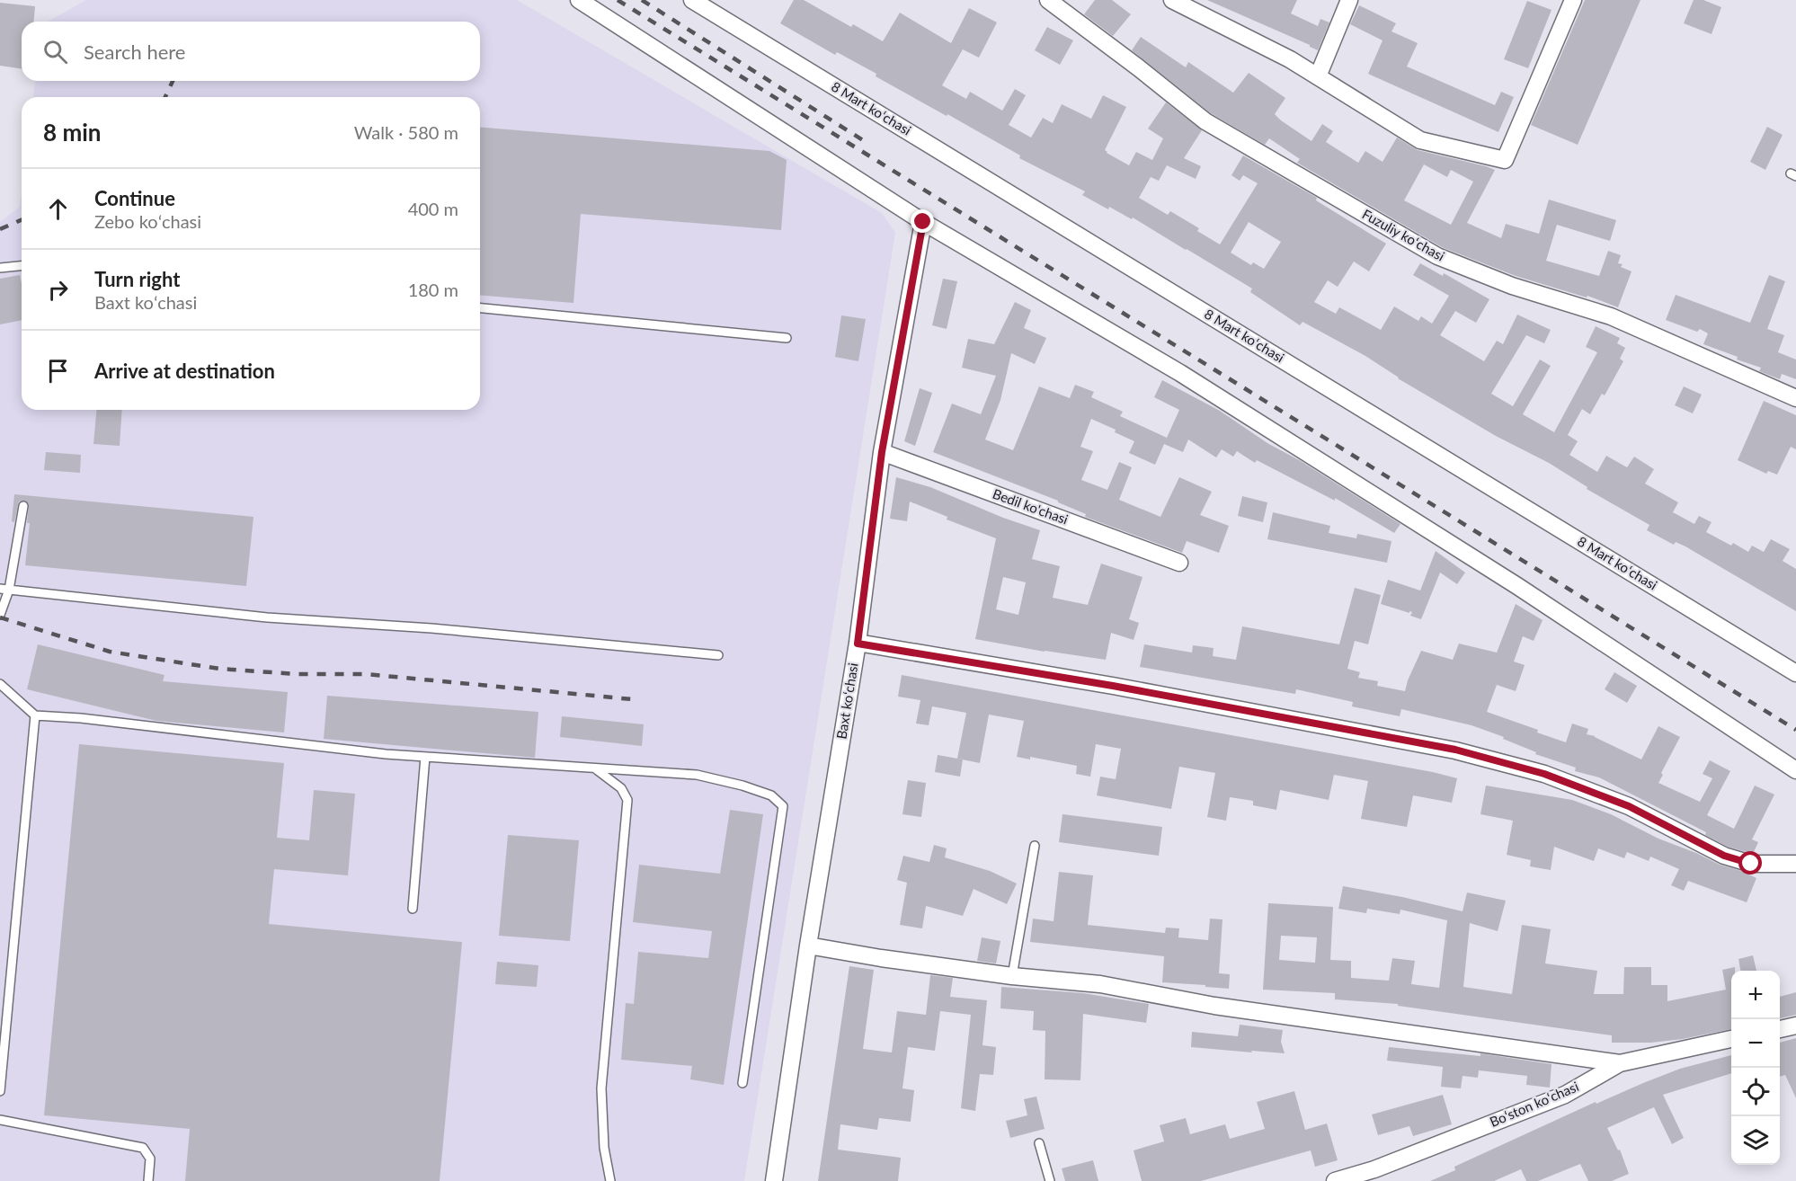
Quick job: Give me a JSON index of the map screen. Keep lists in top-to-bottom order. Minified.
{"streets":{"street":["8 Mart koʻchasi","Fuzuliy koʻchasi","Bedil ko'chasi","Baxt koʻchasi","Boʻston koʻchasi"]},"crossings":[["Bedil ko'chasi","Baxt koʻchasi"]],"page":{"search":"Search here","heading":["8 min","Walk · 580 m"],"list":[["Continue","Zebo koʻchasi","400 m"],["Turn right","Baxt koʻchasi","180 m"],"Arrive at destination"],"map_buttons":["+","−"]}}
